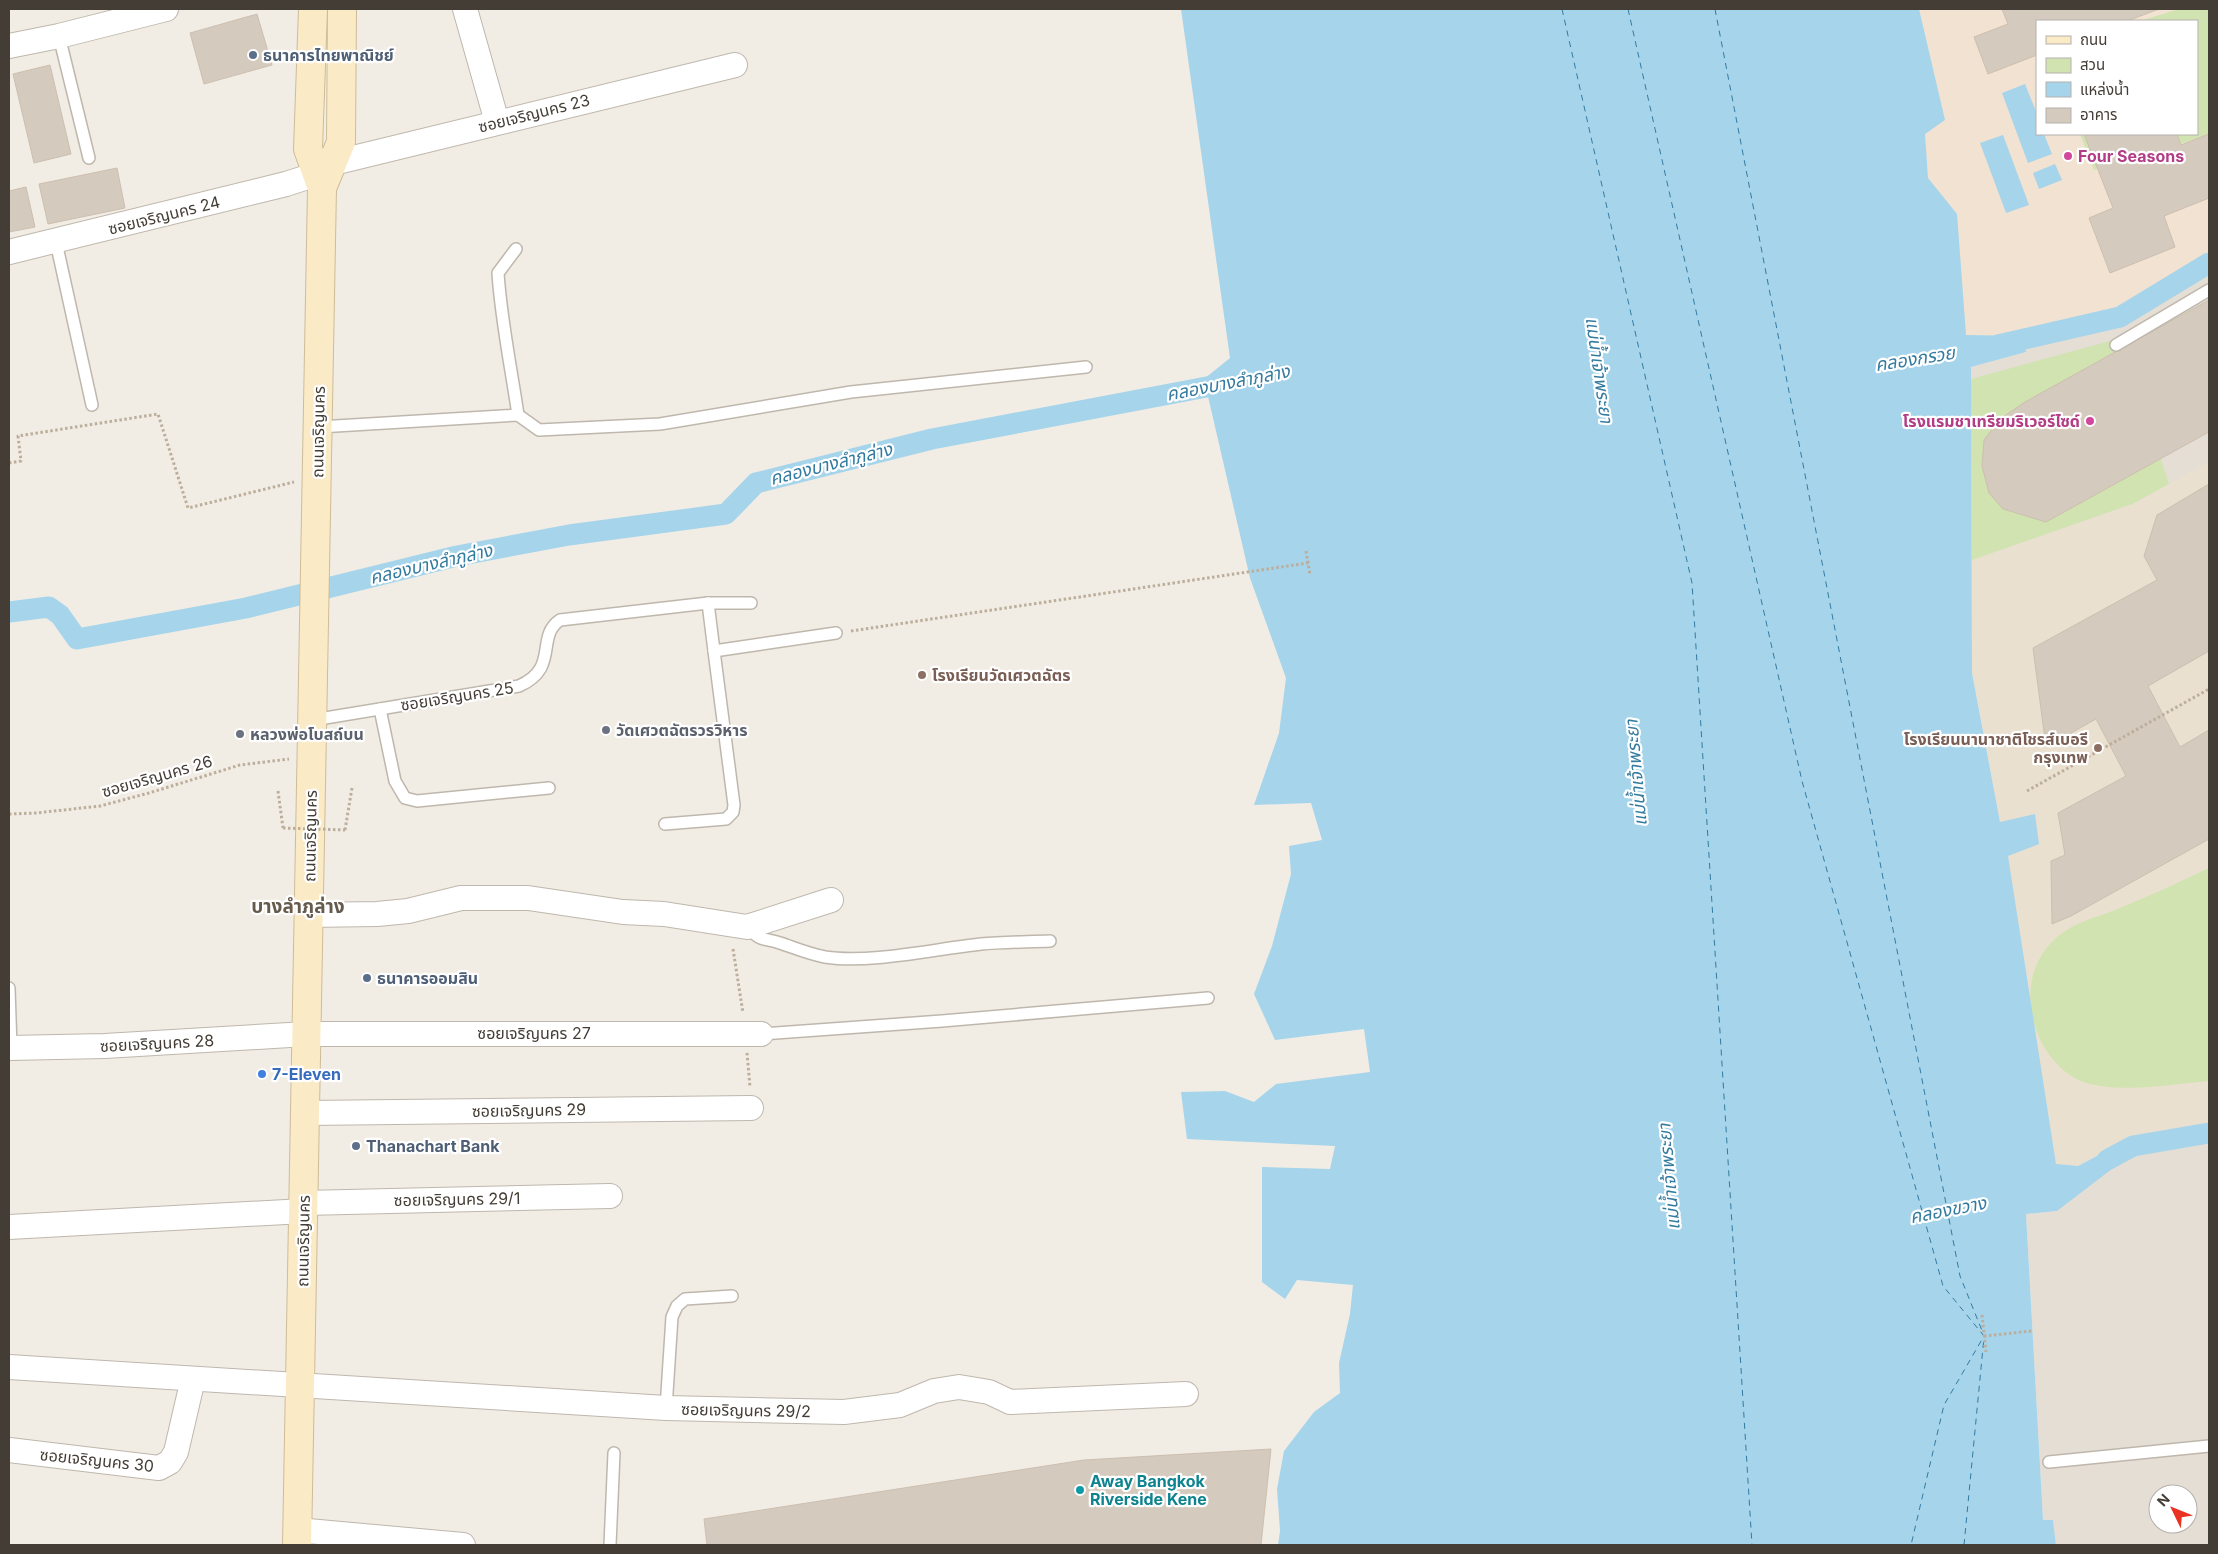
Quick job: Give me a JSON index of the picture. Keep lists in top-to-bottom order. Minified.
{"streets":{"main road":["ถนนเจริญนคร"],"street":["ซอยเจริญนคร 23","ซอยเจริญนคร 24","ซอยเจริญนคร 27","ซอยเจริญนคร 28","ซอยเจริญนคร 29","ซอยเจริญนคร 29/1","ซอยเจริญนคร 29/2","ซอยเจริญนคร 30"],"lane":["ซอยเจริญนคร 25"],"path":["ซอยเจริญนคร 26"]},"crossings":[["ซอยเจริญนคร 23","ซอยเจริญนคร 24"],["ซอยเจริญนคร 23","ถนนเจริญนคร"],["ซอยเจริญนคร 24","ถนนเจริญนคร"],["ถนนเจริญนคร","ซอยเจริญนคร 25"],["ถนนเจริญนคร","ซอยเจริญนคร 26"],["ถนนเจริญนคร","ซอยเจริญนคร 27"],["ถนนเจริญนคร","ซอยเจริญนคร 28"],["ถนนเจริญนคร","ซอยเจริญนคร 29"],["ถนนเจริญนคร","ซอยเจริญนคร 29/1"],["ถนนเจริญนคร","ซอยเจริญนคร 29/2"],["ซอยเจริญนคร 27","ซอยเจริญนคร 28"]],"districts":["บางลำภูล่าง"],"water":["คลองกรวย","แม่น้ำเจ้าพระยา","คลองบางลำภูล่าง","คลองขวาง"],"places":["ธนาคารไทยพาณิชย์","Four Seasons","โรงแรมชาเทรียมริเวอร์ไซด์","โรงเรียนวัดเศวตฉัตร","วัดเศวตฉัตรวรวิหาร","หลวงพ่อโบสถ์บน","โรงเรียนนานาชาติโชรส์เบอรี กรุงเทพ","ธนาคารออมสิน","7-Eleven","Thanachart Bank","Away Bangkok Riverside Kene"],"legend":["ถนน","สวน","แหล่งน้ำ","อาคาร"],"north":"top left"}
